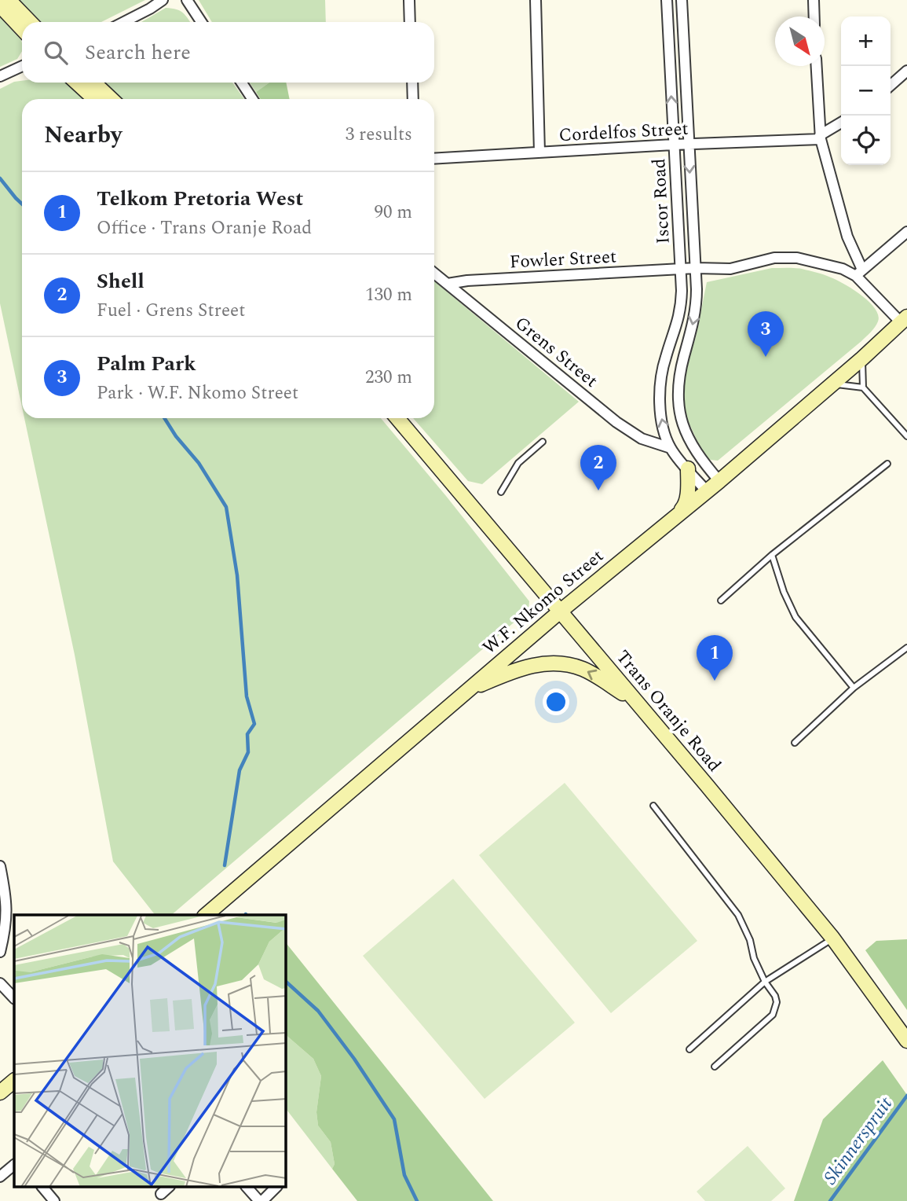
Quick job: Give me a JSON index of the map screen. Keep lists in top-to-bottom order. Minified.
{"streets":{"main road":["W.F. Nkomo Street","Trans Oranje Road"],"street":["Cordelfos Street","Iscor Road","Fowler Street","Grens Street"]},"crossings":[["Cordelfos Street","Iscor Road"],["Iscor Road","Fowler Street"],["Iscor Road","Grens Street"],["Iscor Road","W.F. Nkomo Street"],["Fowler Street","Grens Street"],["W.F. Nkomo Street","Trans Oranje Road"]],"water":["Skinnerspruit"],"north":"bottom right","page":{"map_buttons":["+","−"],"search":"Search here","heading":["Nearby","3 results"],"list":[{"mark":"1","name":"Telkom Pretoria West","note":"Office · Trans Oranje Road","value":"90 m"},{"mark":"2","name":"Shell","note":"Fuel · Grens Street","value":"130 m"},{"mark":"3","name":"Palm Park","note":"Park · W.F. Nkomo Street","value":"230 m"}],"pins":["3","2","1"]}}
